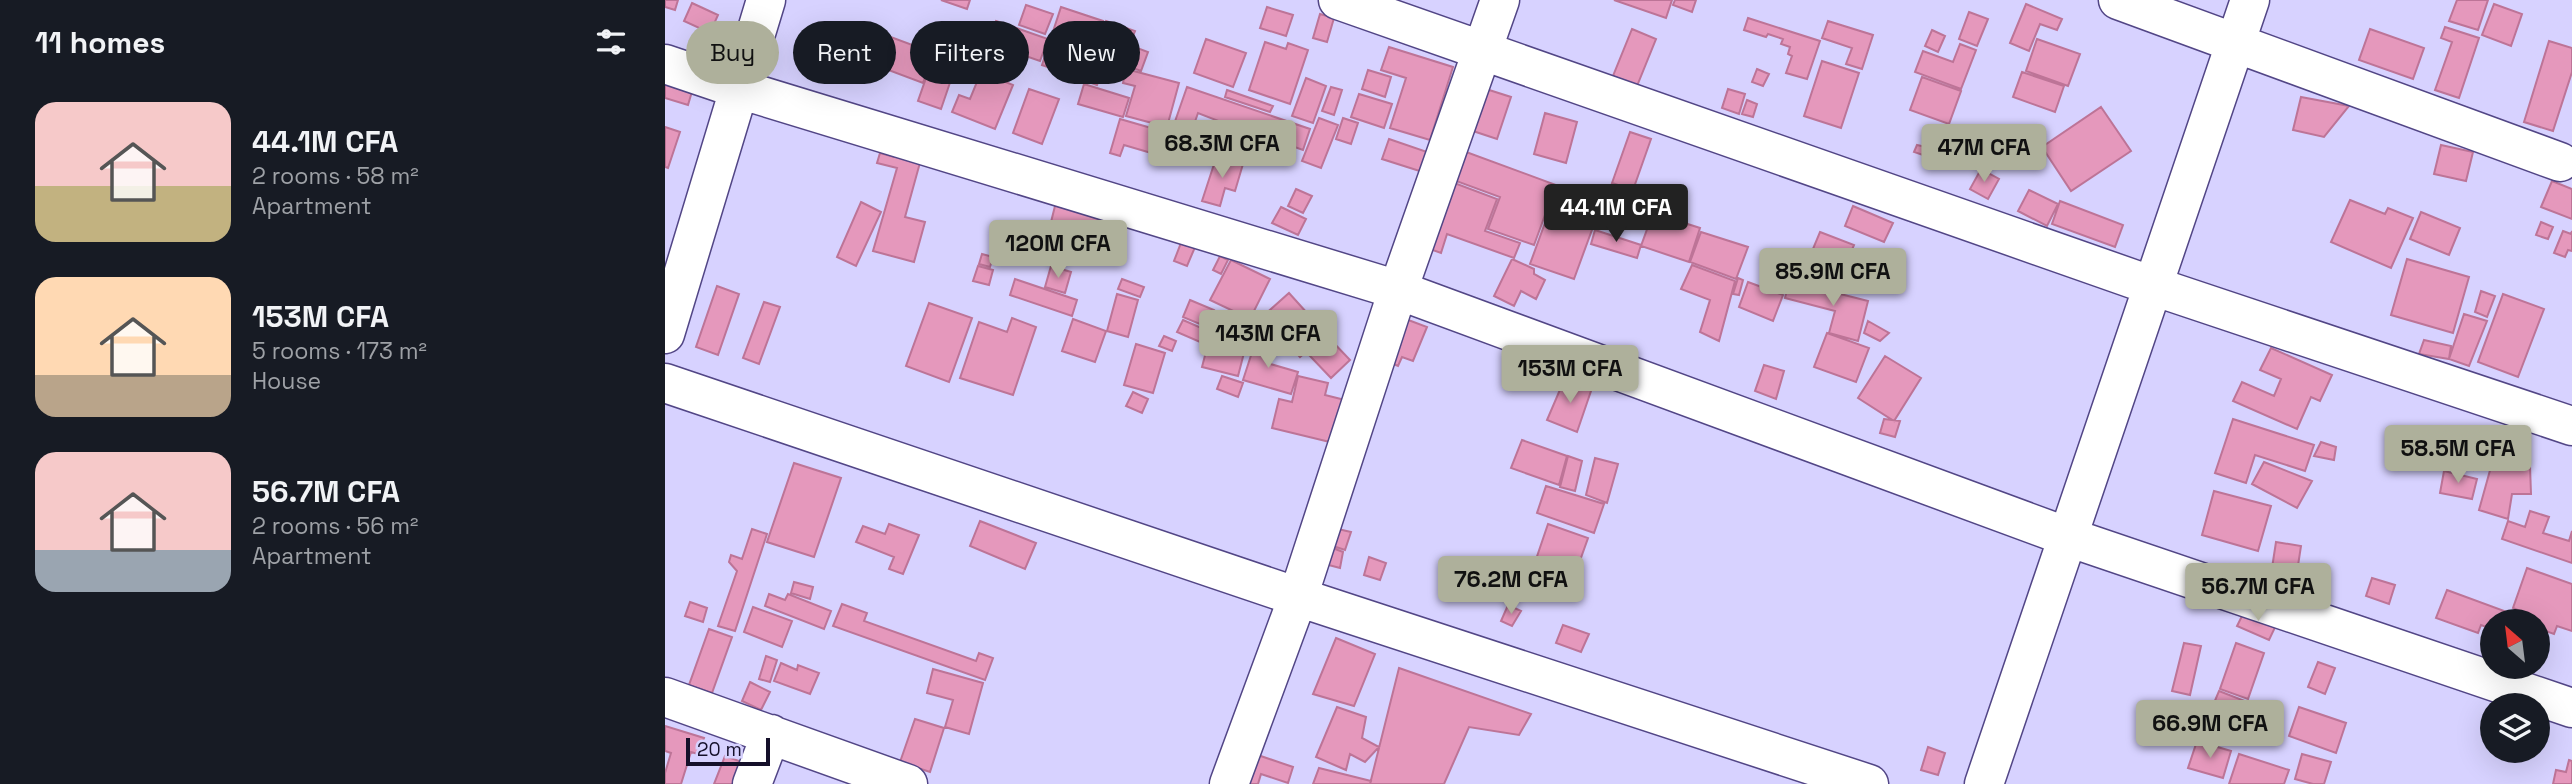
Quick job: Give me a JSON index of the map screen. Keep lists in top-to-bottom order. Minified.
{"scale_bar":"20 m","north":"top left","page":{"heading":"11 homes","chip":["Buy","Rent","Filters","New"],"list":[{"name":"44.1M CFA","note":"2 rooms · 58 m² · Apartment"},{"name":"153M CFA","note":"5 rooms · 173 m² · House"},{"name":"56.7M CFA","note":"2 rooms · 56 m² · Apartment"}],"price":["68.3M CFA","47M CFA","44.1M CFA","120M CFA","85.9M CFA","143M CFA","153M CFA","58.5M CFA","76.2M CFA","56.7M CFA","66.9M CFA"],"scale":"20 m"}}
